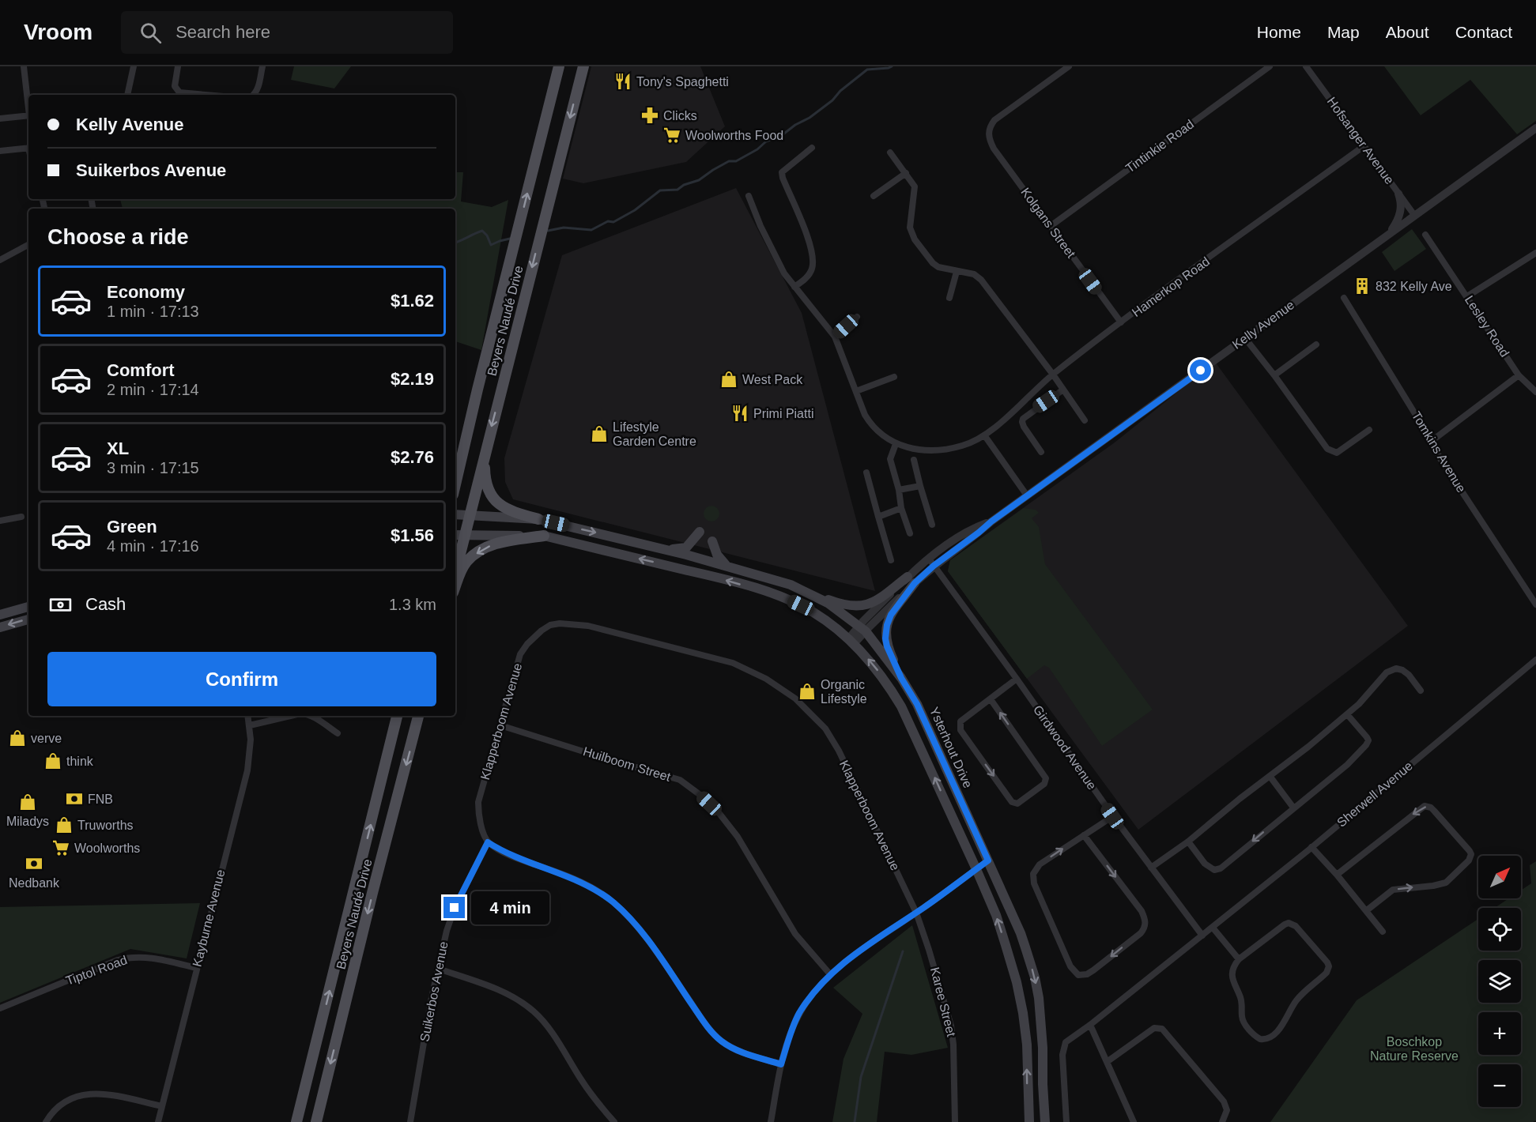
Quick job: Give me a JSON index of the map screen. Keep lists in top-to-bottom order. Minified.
{"streets":{"main road":["Beyers Naudé Drive","Ysterhout Drive"],"street":["Hofsanger Avenue","Tintinkie Road","Kolgans Street","Hamerkop Road","Kelly Avenue","Lesley Road","Tomkins Avenue","Klapperboom Avenue","Girdwood Avenue","Huilboom Street","Sherwell Avenue","Kayburne Avenue","Tiptol Road","Suikerbos Avenue","Karee Street"]},"crossings":[["Hofsanger Avenue","Hamerkop Road"],["Hofsanger Avenue","Kelly Avenue"],["Tintinkie Road","Kolgans Street"],["Kolgans Street","Hamerkop Road"],["Beyers Naudé Drive","Ysterhout Drive"],["Kelly Avenue","Ysterhout Drive"],["Kelly Avenue","Girdwood Avenue"],["Klapperboom Avenue","Huilboom Street"],["Klapperboom Avenue","Suikerbos Avenue"],["Klapperboom Avenue","Karee Street"],["Girdwood Avenue","Sherwell Avenue"],["Kayburne Avenue","Tiptol Road"]],"parks":["Boschkop Nature Reserve"],"places":{"restaurant":["Tony's Spaghetti","Primi Piatti"],"pharmacy":["Clicks"],"supermarket":["Woolworths Food","Woolworths"],"building":["832 Kelly Ave"],"shop":["West Pack","Lifestyle Garden Centre","Organic Lifestyle","verve","think","Miladys","Truworths"],"bank":["FNB","Nedbank"]},"north":"top right","page":{"header":"Vroom","search":"Search here","nav":["Home","Map","About","Contact"],"banner":["Kelly Avenue","Suikerbos Avenue"],"heading":"Choose a ride","list":[{"name":"Economy","note":"1 min · 17:13","value":"$1.62"},{"name":"Comfort","note":"2 min · 17:14","value":"$2.19"},{"name":"XL","note":"3 min · 17:15","value":"$2.76"},{"name":"Green","note":"4 min · 17:16","value":"$1.56"}],"pay":["Cash","1.3 km"],"buttons":"Confirm","map_buttons":["+","−"],"bubble":"4 min"}}
